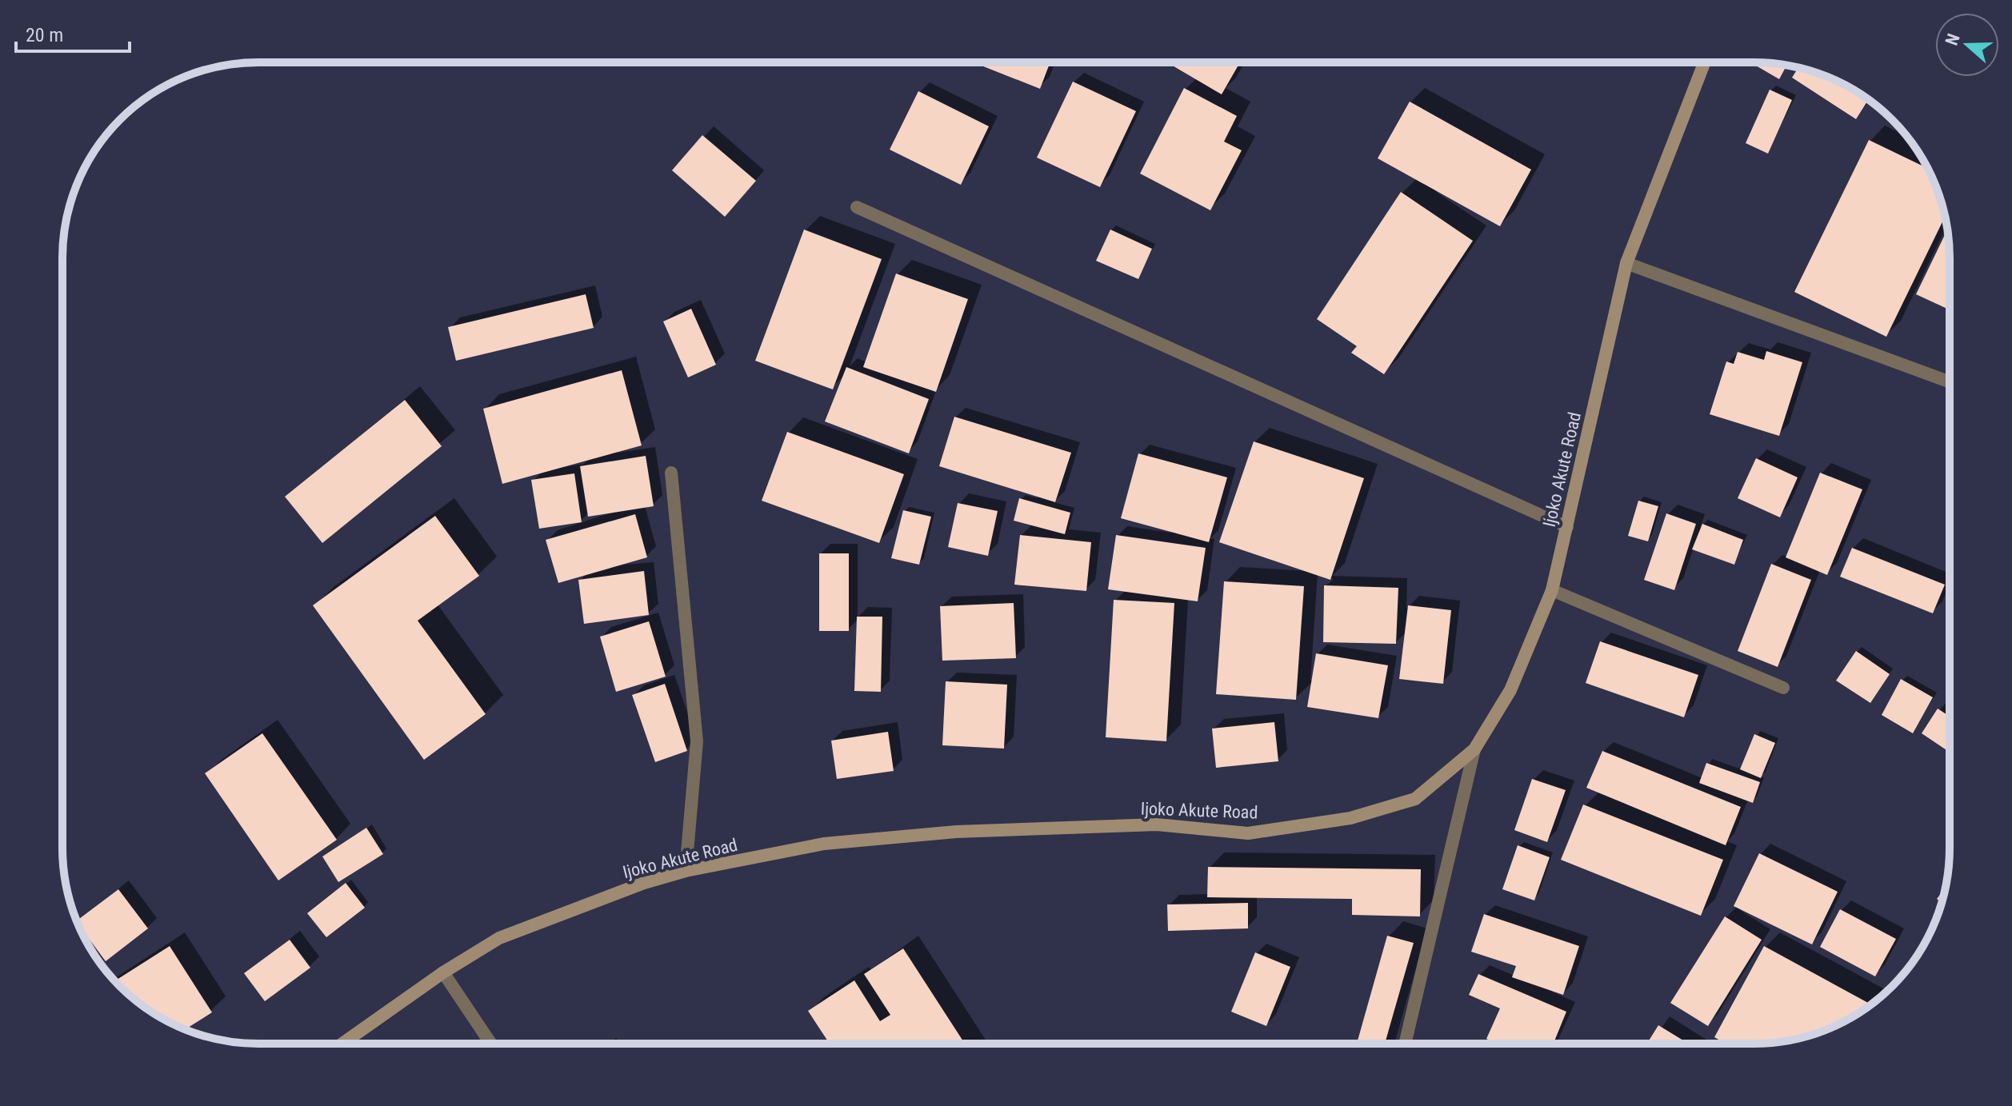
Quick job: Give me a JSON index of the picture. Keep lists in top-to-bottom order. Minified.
{"streets":{"main road":["Ijoko Akute Road"]},"scale_bar":"20 m","north":"left"}
